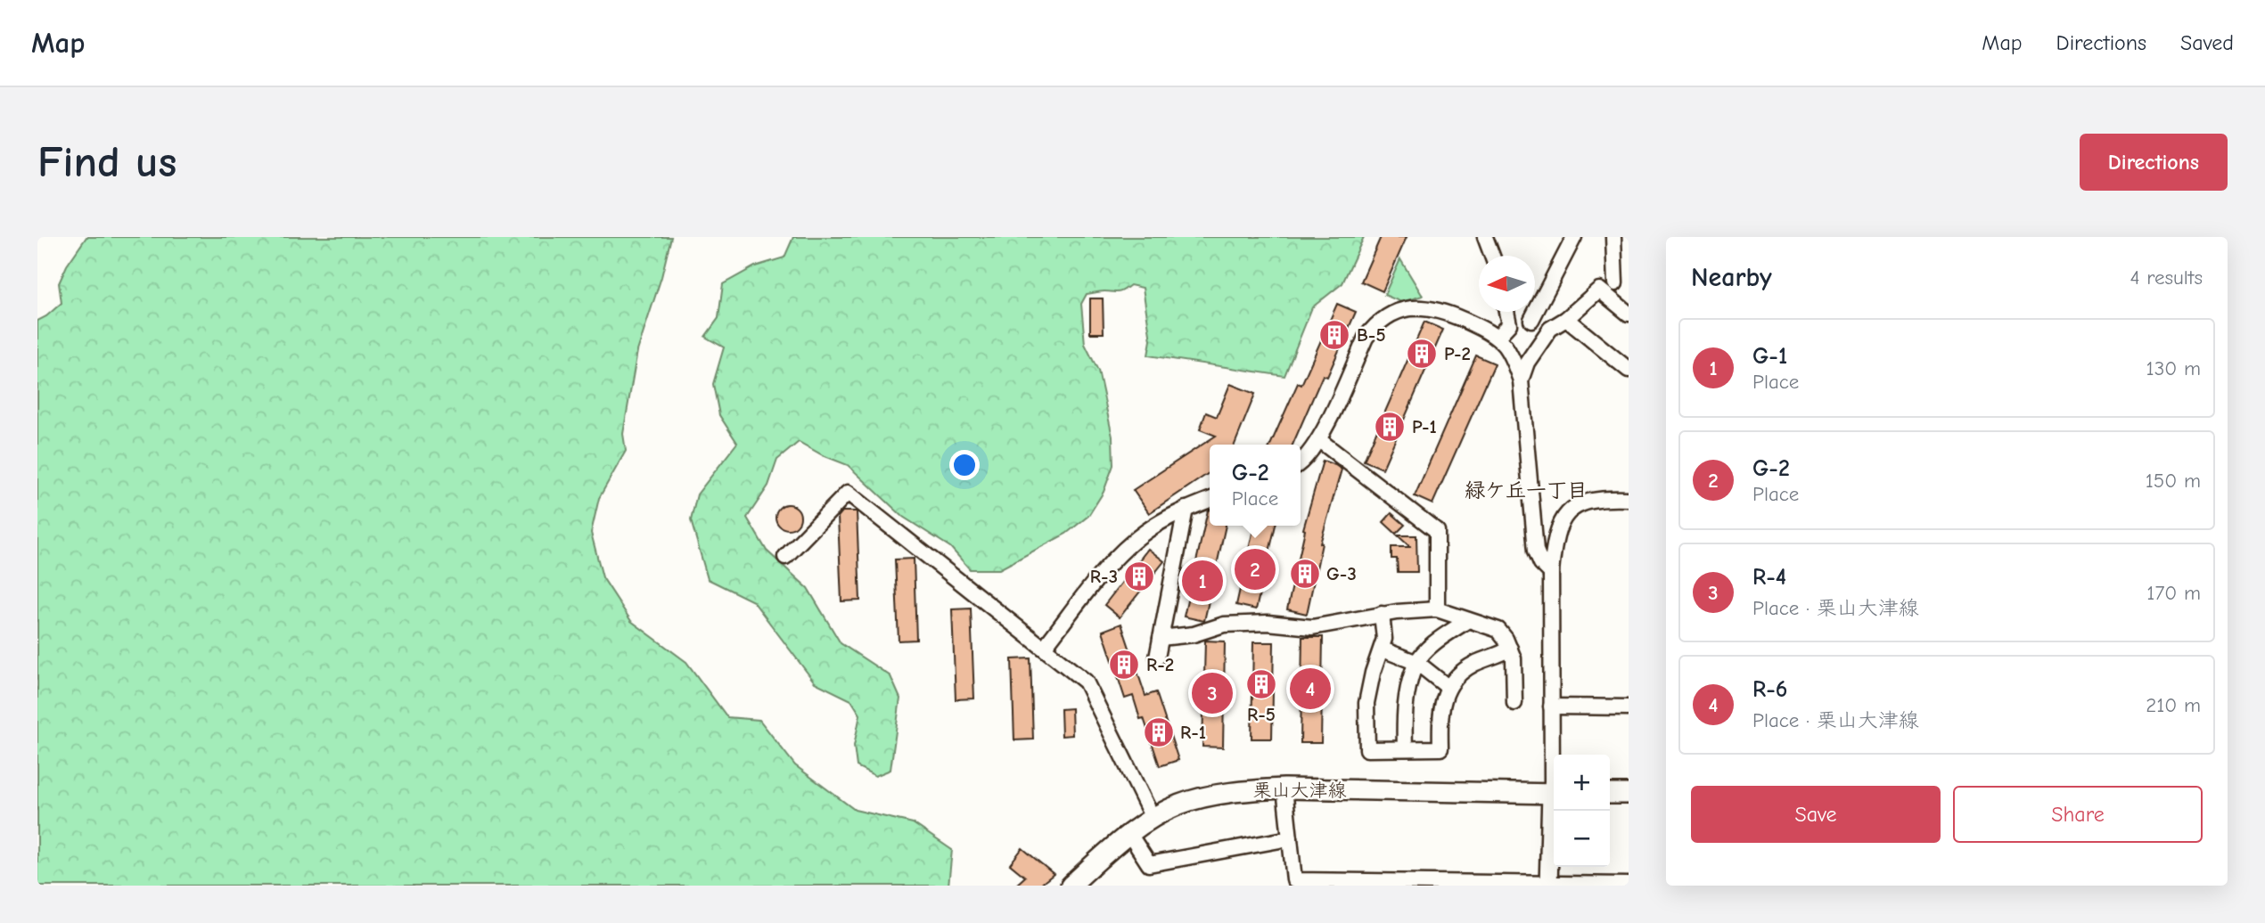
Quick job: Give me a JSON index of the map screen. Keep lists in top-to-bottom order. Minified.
{"streets":{"main road":["栗山大津線"]},"districts":["緑ケ丘一丁目"],"places":{"building":["B-5","P-2","P-1","G-3","R-3","R-2","R-5","R-1"]},"north":"left","page":{"header":"Map","nav":["Map","Directions","Saved"],"buttons":["Directions",["Save","Share"]],"title":"Find us","heading":["Nearby","4 results"],"list":[{"mark":"1","name":"G-1","note":"Place","value":"130 m"},{"mark":"2","name":"G-2","note":"Place","value":"150 m"},{"mark":"3","name":"R-4","note":"Place · 栗山大津線","value":"170 m"},{"mark":"4","name":"R-6","note":"Place · 栗山大津線","value":"210 m"}],"popup":["G-2","Place"],"pins":["2","1","4","3"],"map_buttons":["+","−"]}}
